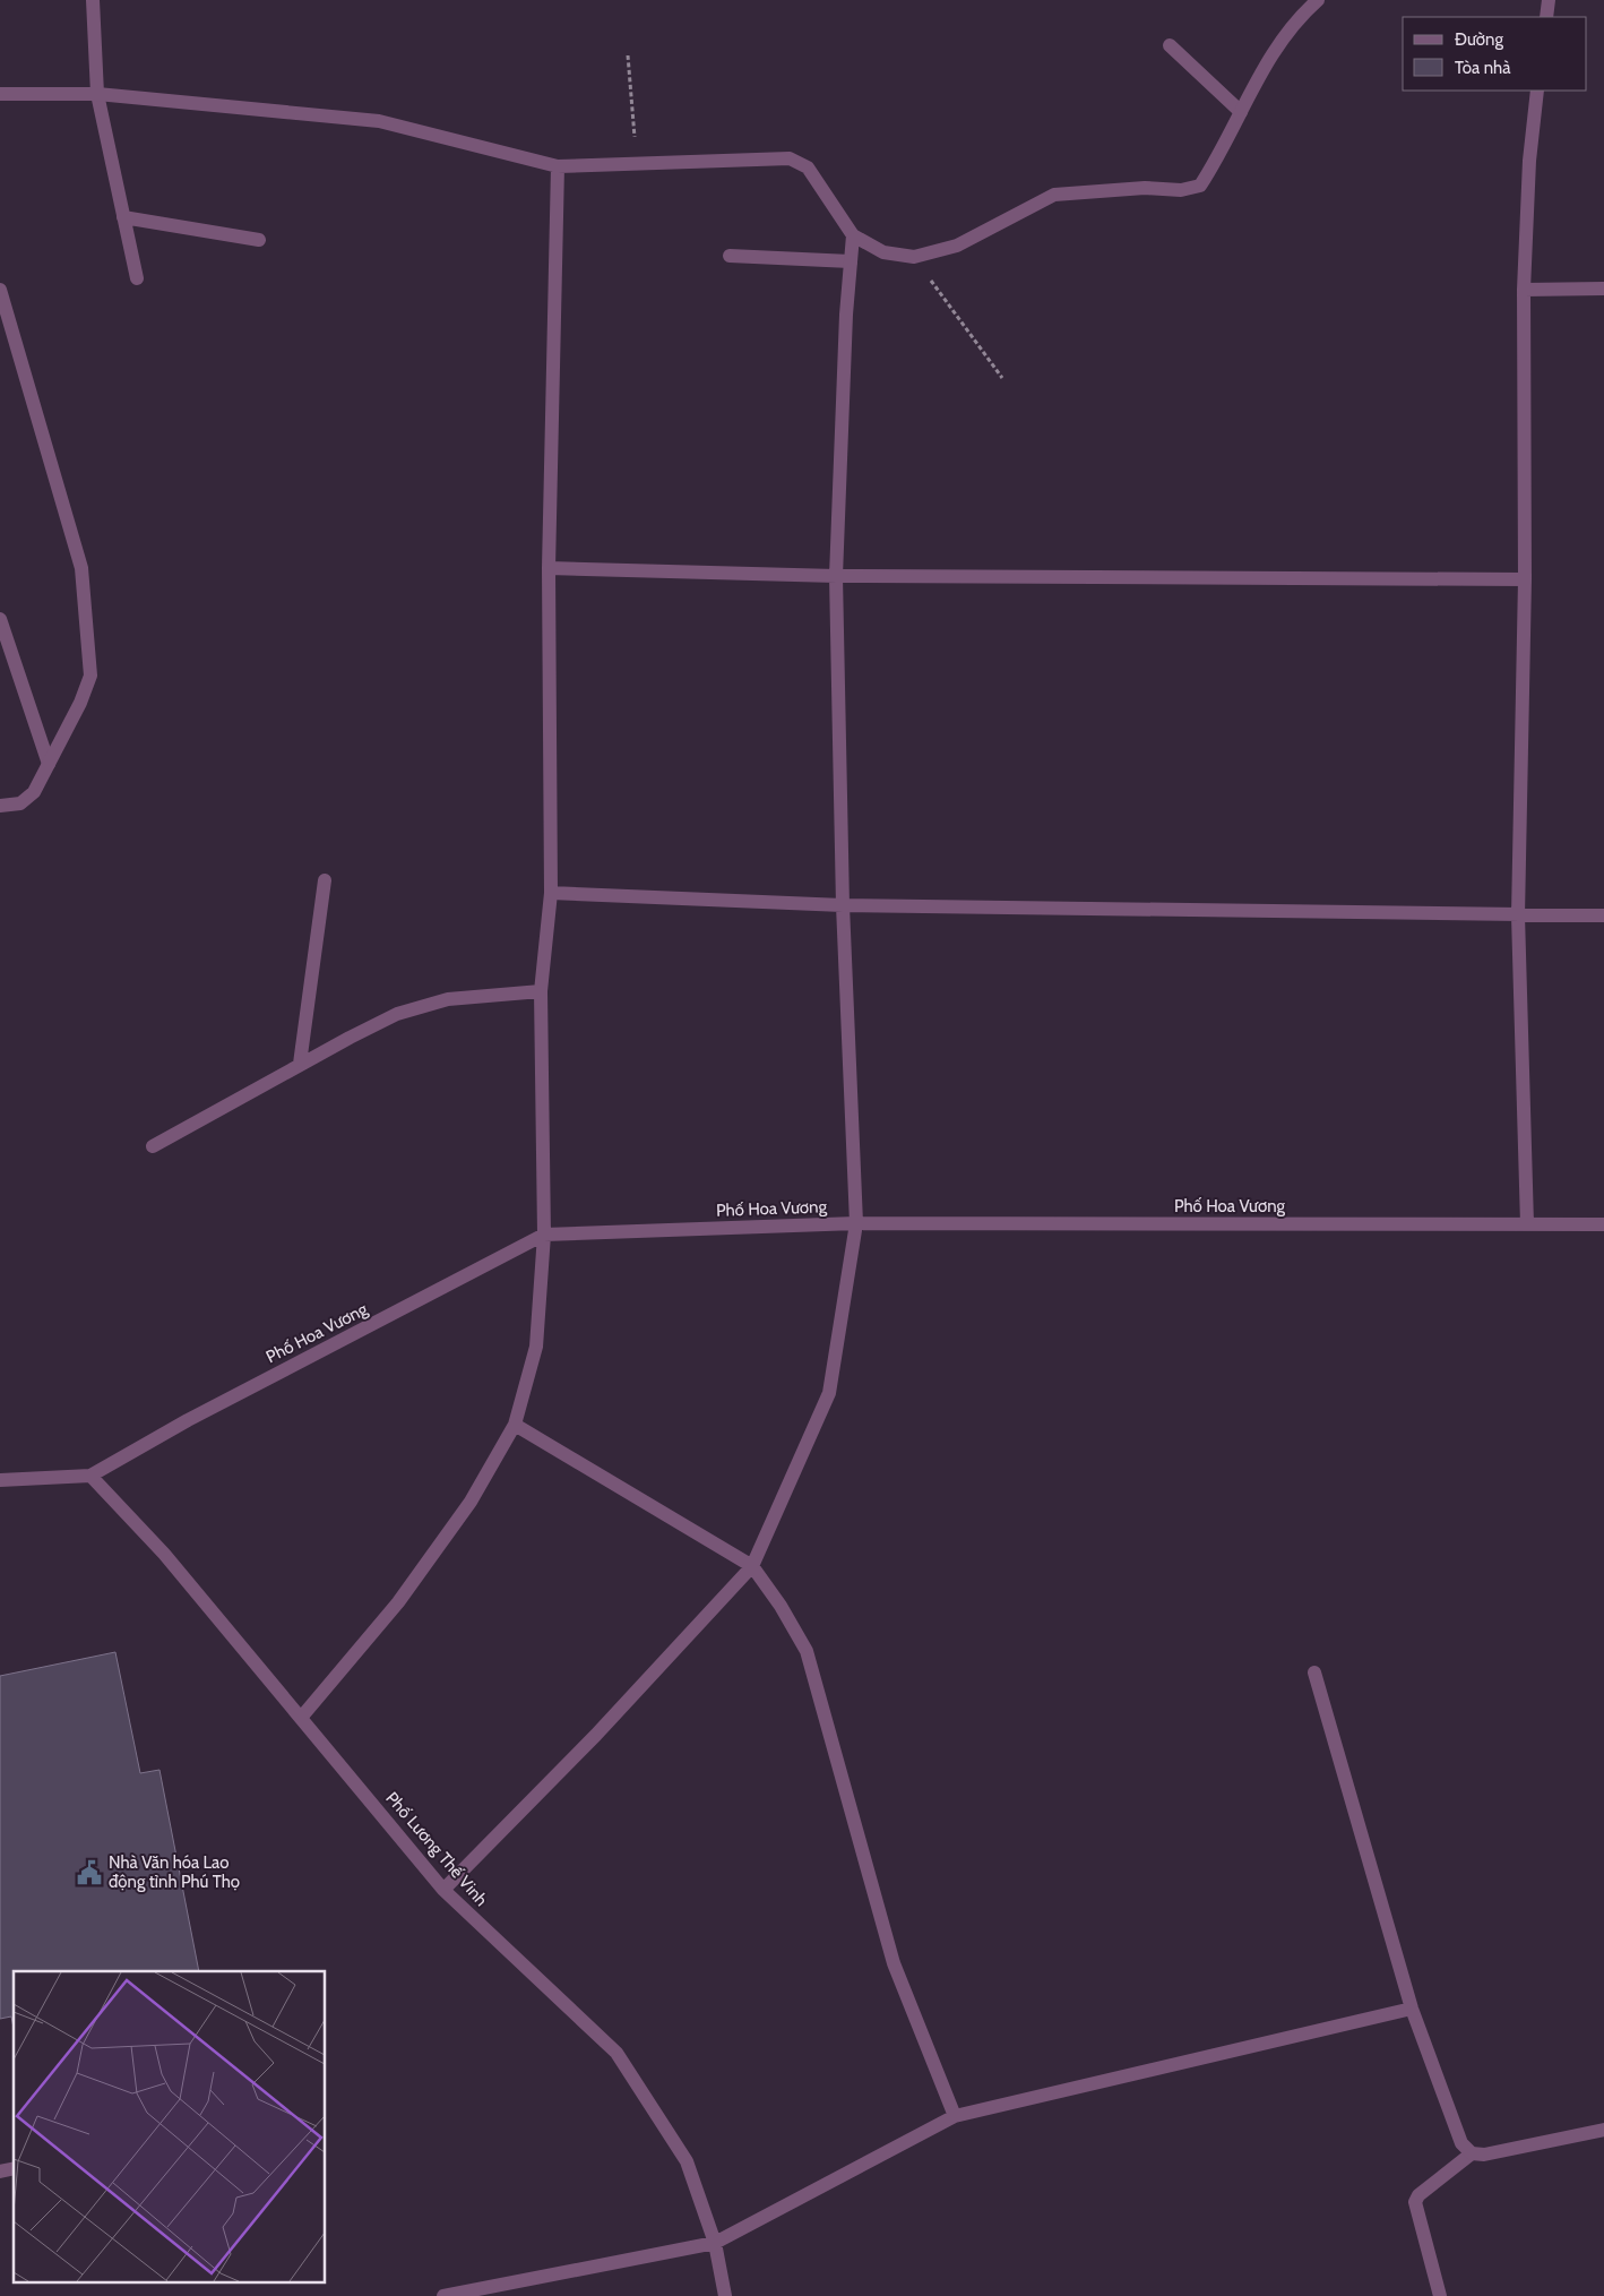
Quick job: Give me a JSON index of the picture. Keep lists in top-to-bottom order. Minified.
{"streets":{"street":["Phố Hoa Vương","Phố Lương Thế Vinh"]},"crossings":[["Phố Hoa Vương","Phố Lương Thế Vinh"]],"places":{"public building":["Nhà Văn hóa Lao động tỉnh Phú Thọ"]},"legend":["Đường","Tòa nhà"]}
